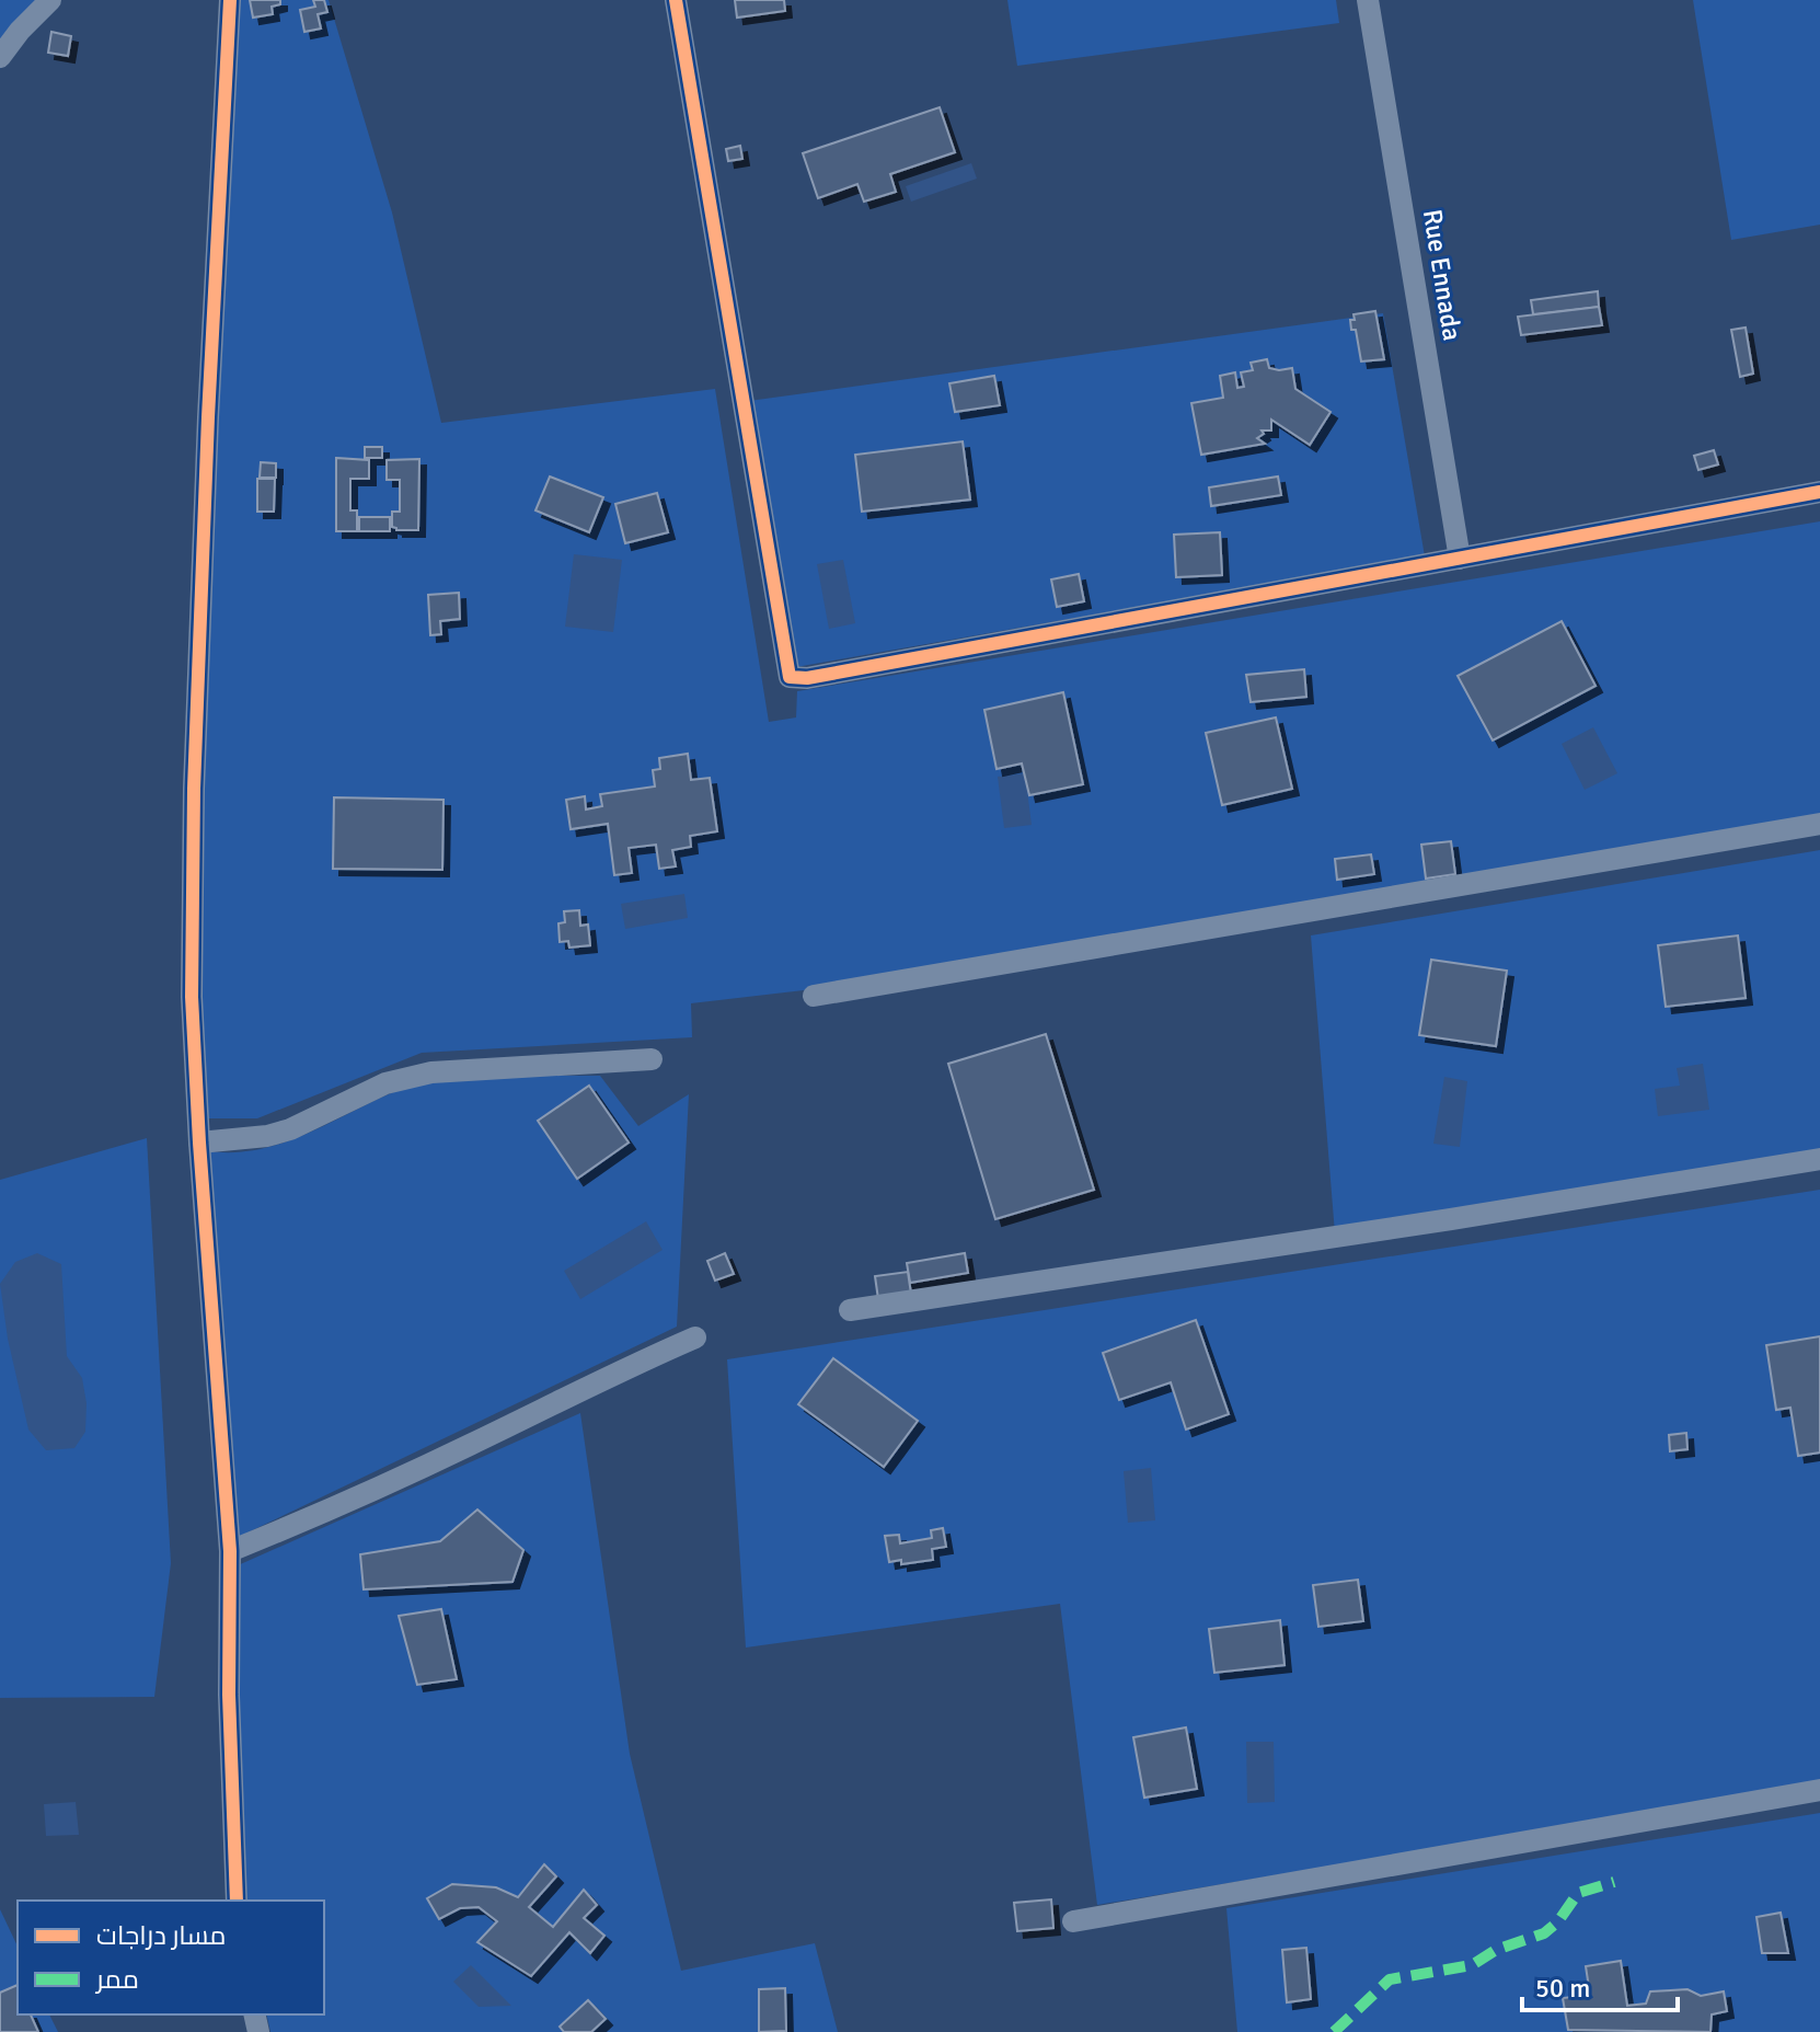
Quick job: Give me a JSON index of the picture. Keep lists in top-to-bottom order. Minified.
{"streets":{"street":["Rue Ennada"]},"legend":["مسار دراجات","ممر"],"scale_bar":"50 m"}
